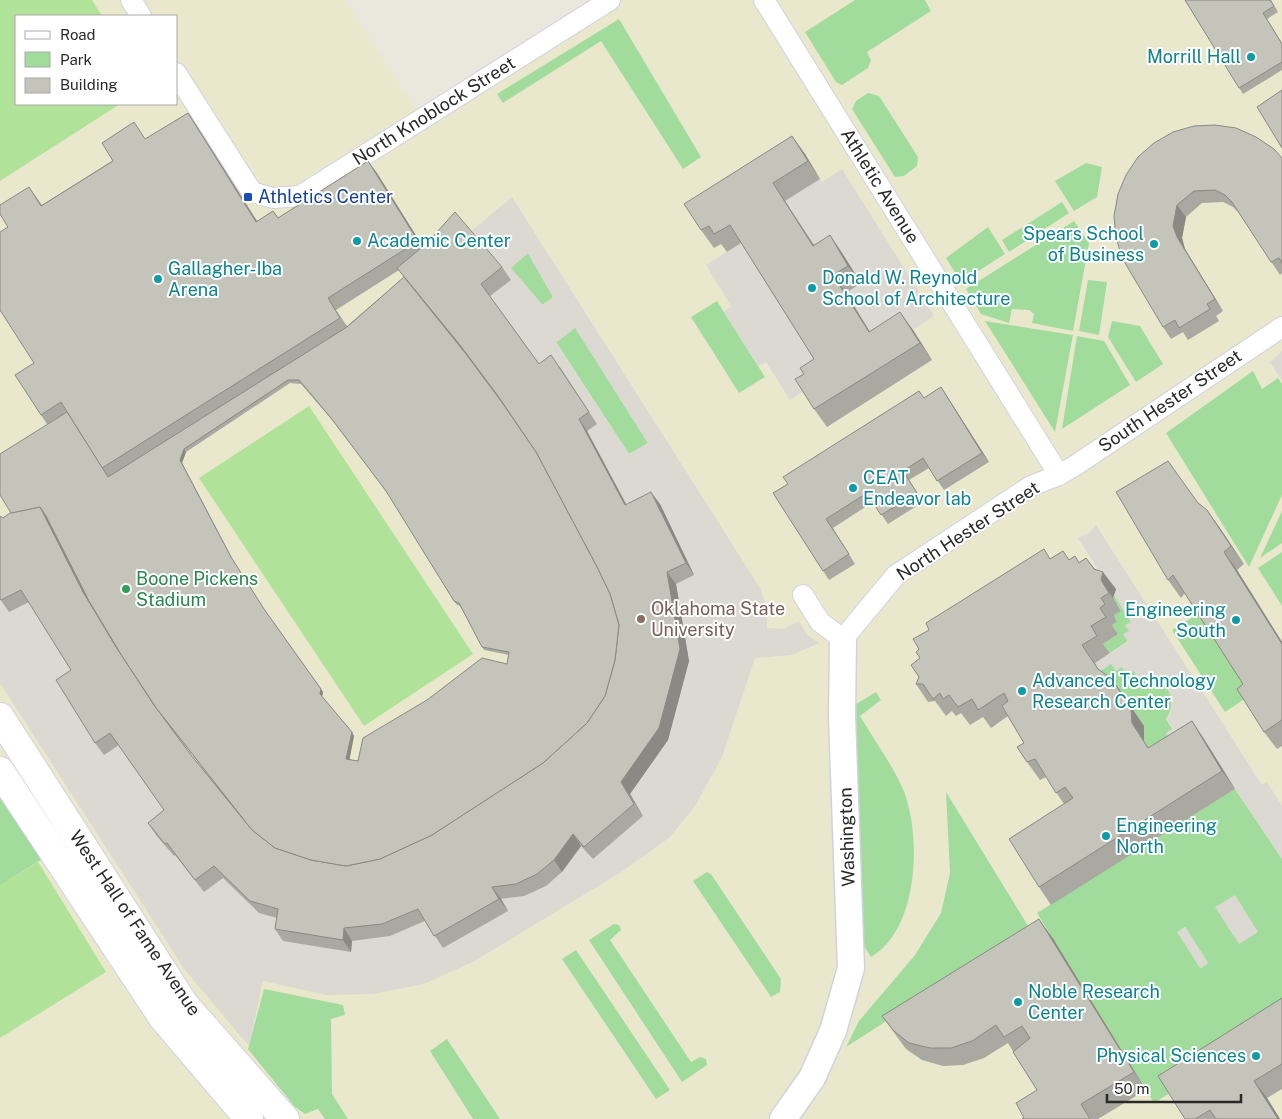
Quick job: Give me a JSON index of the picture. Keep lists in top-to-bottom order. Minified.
{"streets":{"main road":["West Hall of Fame Avenue"],"street":["North Knoblock Street","Athletic Avenue","South Hester Street","North Hester Street","Washington"]},"crossings":[["Athletic Avenue","South Hester Street"],["Athletic Avenue","North Hester Street"],["South Hester Street","North Hester Street"],["North Hester Street","Washington"]],"places":{"other":["Morrill Hall","Academic Center","Spears School of Business","Gallagher-Iba Arena","Donald W. Reynold School of Architecture","CEAT Endeavor lab","Boone Pickens Stadium","Oklahoma State University","Engineering South","Advanced Technology Research Center","Engineering North","Noble Research Center","Physical Sciences"],"transit":["Athletics Center"]},"legend":["Road","Park","Building"],"scale_bar":"50 m"}
